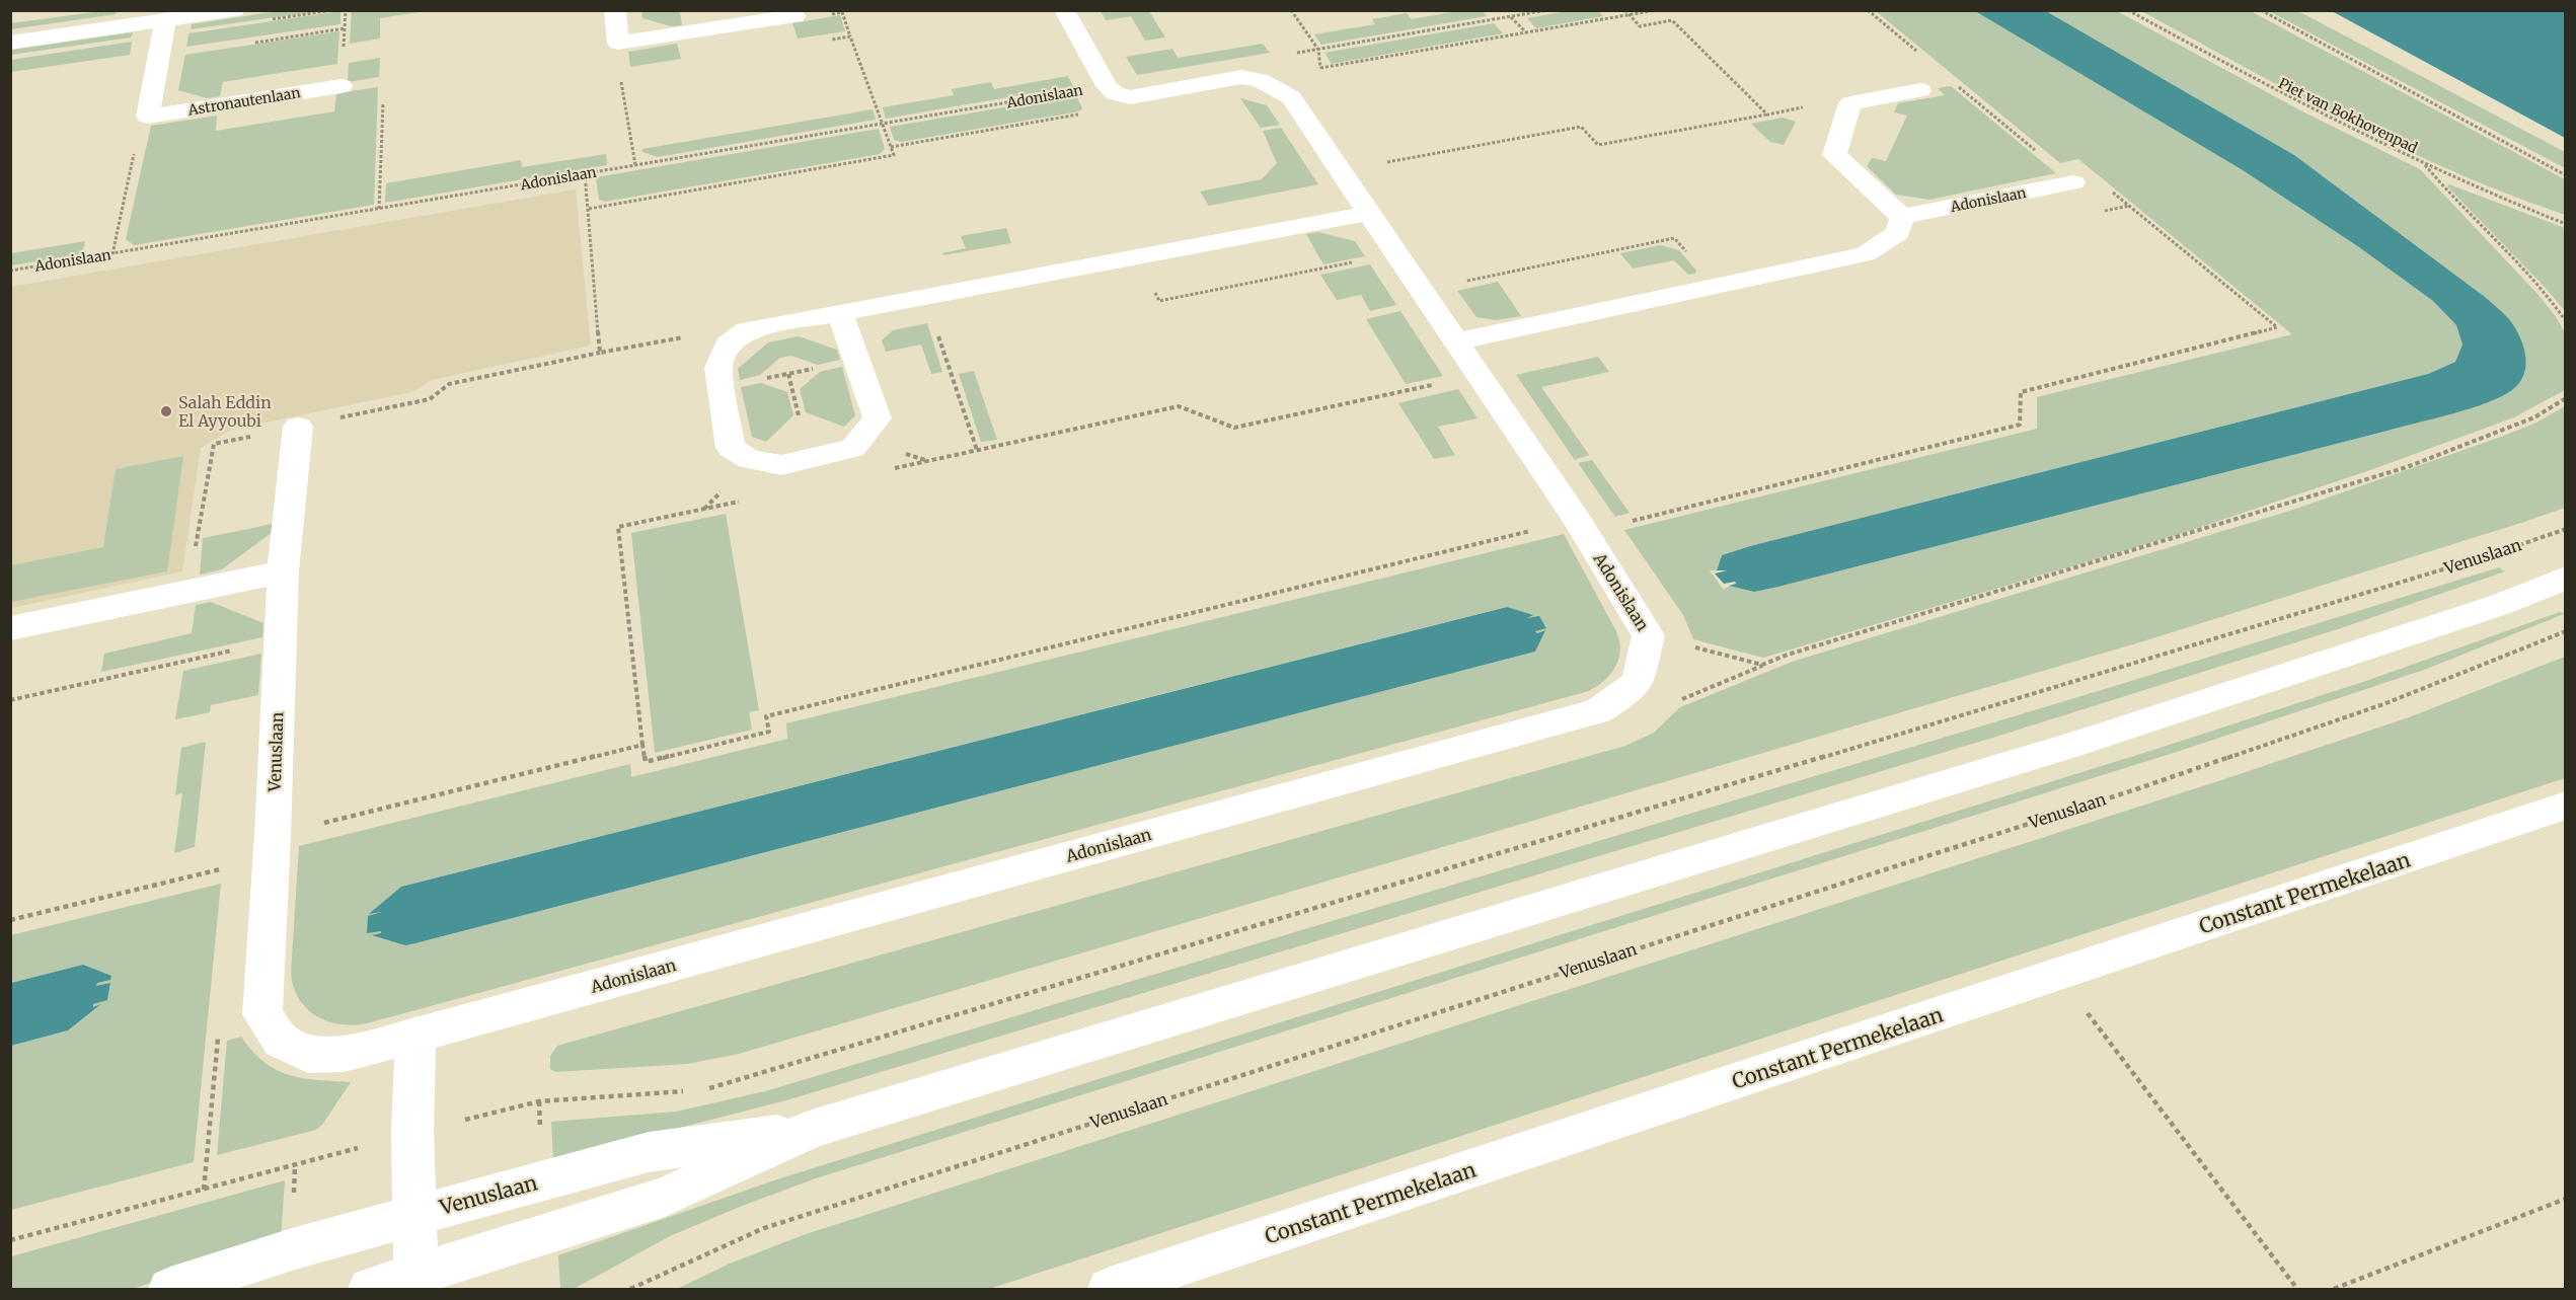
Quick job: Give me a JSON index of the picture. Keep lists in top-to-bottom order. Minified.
{"streets":{"street":["Adonislaan","Astronautenlaan","Venuslaan","Constant Permekelaan"],"path":["Piet van Bokhovenpad"]},"crossings":[["Adonislaan","Venuslaan"]],"places":["Salah Eddin El Ayyoubi"]}
